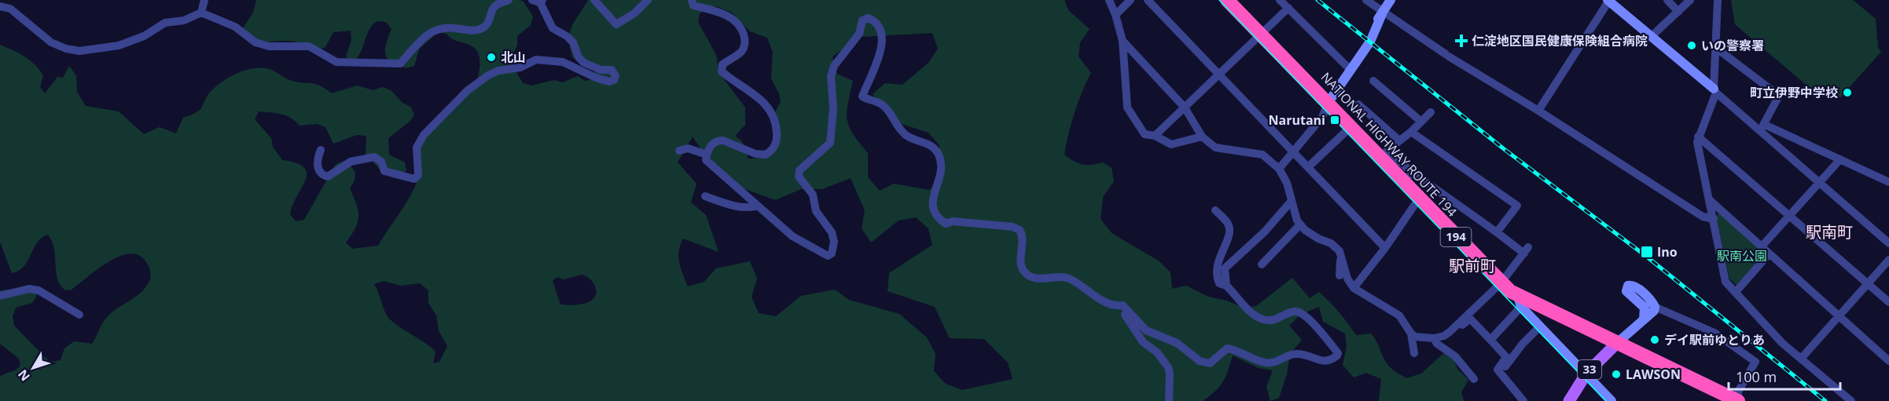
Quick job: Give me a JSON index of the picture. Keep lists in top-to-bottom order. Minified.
{"streets":{"highway":["NATIONAL HIGHWAY ROUTE 194","194"],"main road":["33"]},"crossings":[["NATIONAL HIGHWAY ROUTE 194","33"]],"districts":["駅南町","駅前町"],"parks":["駅南公園"],"places":{"health":["仁淀地区国民健康保険組合病院"],"other":["いの警察署","北山","町立伊野中学校","デイ駅前ゆとりあ","LAWSON"],"transit":["Narutani","Ino"]},"scale_bar":"100 m","north":"bottom left"}
